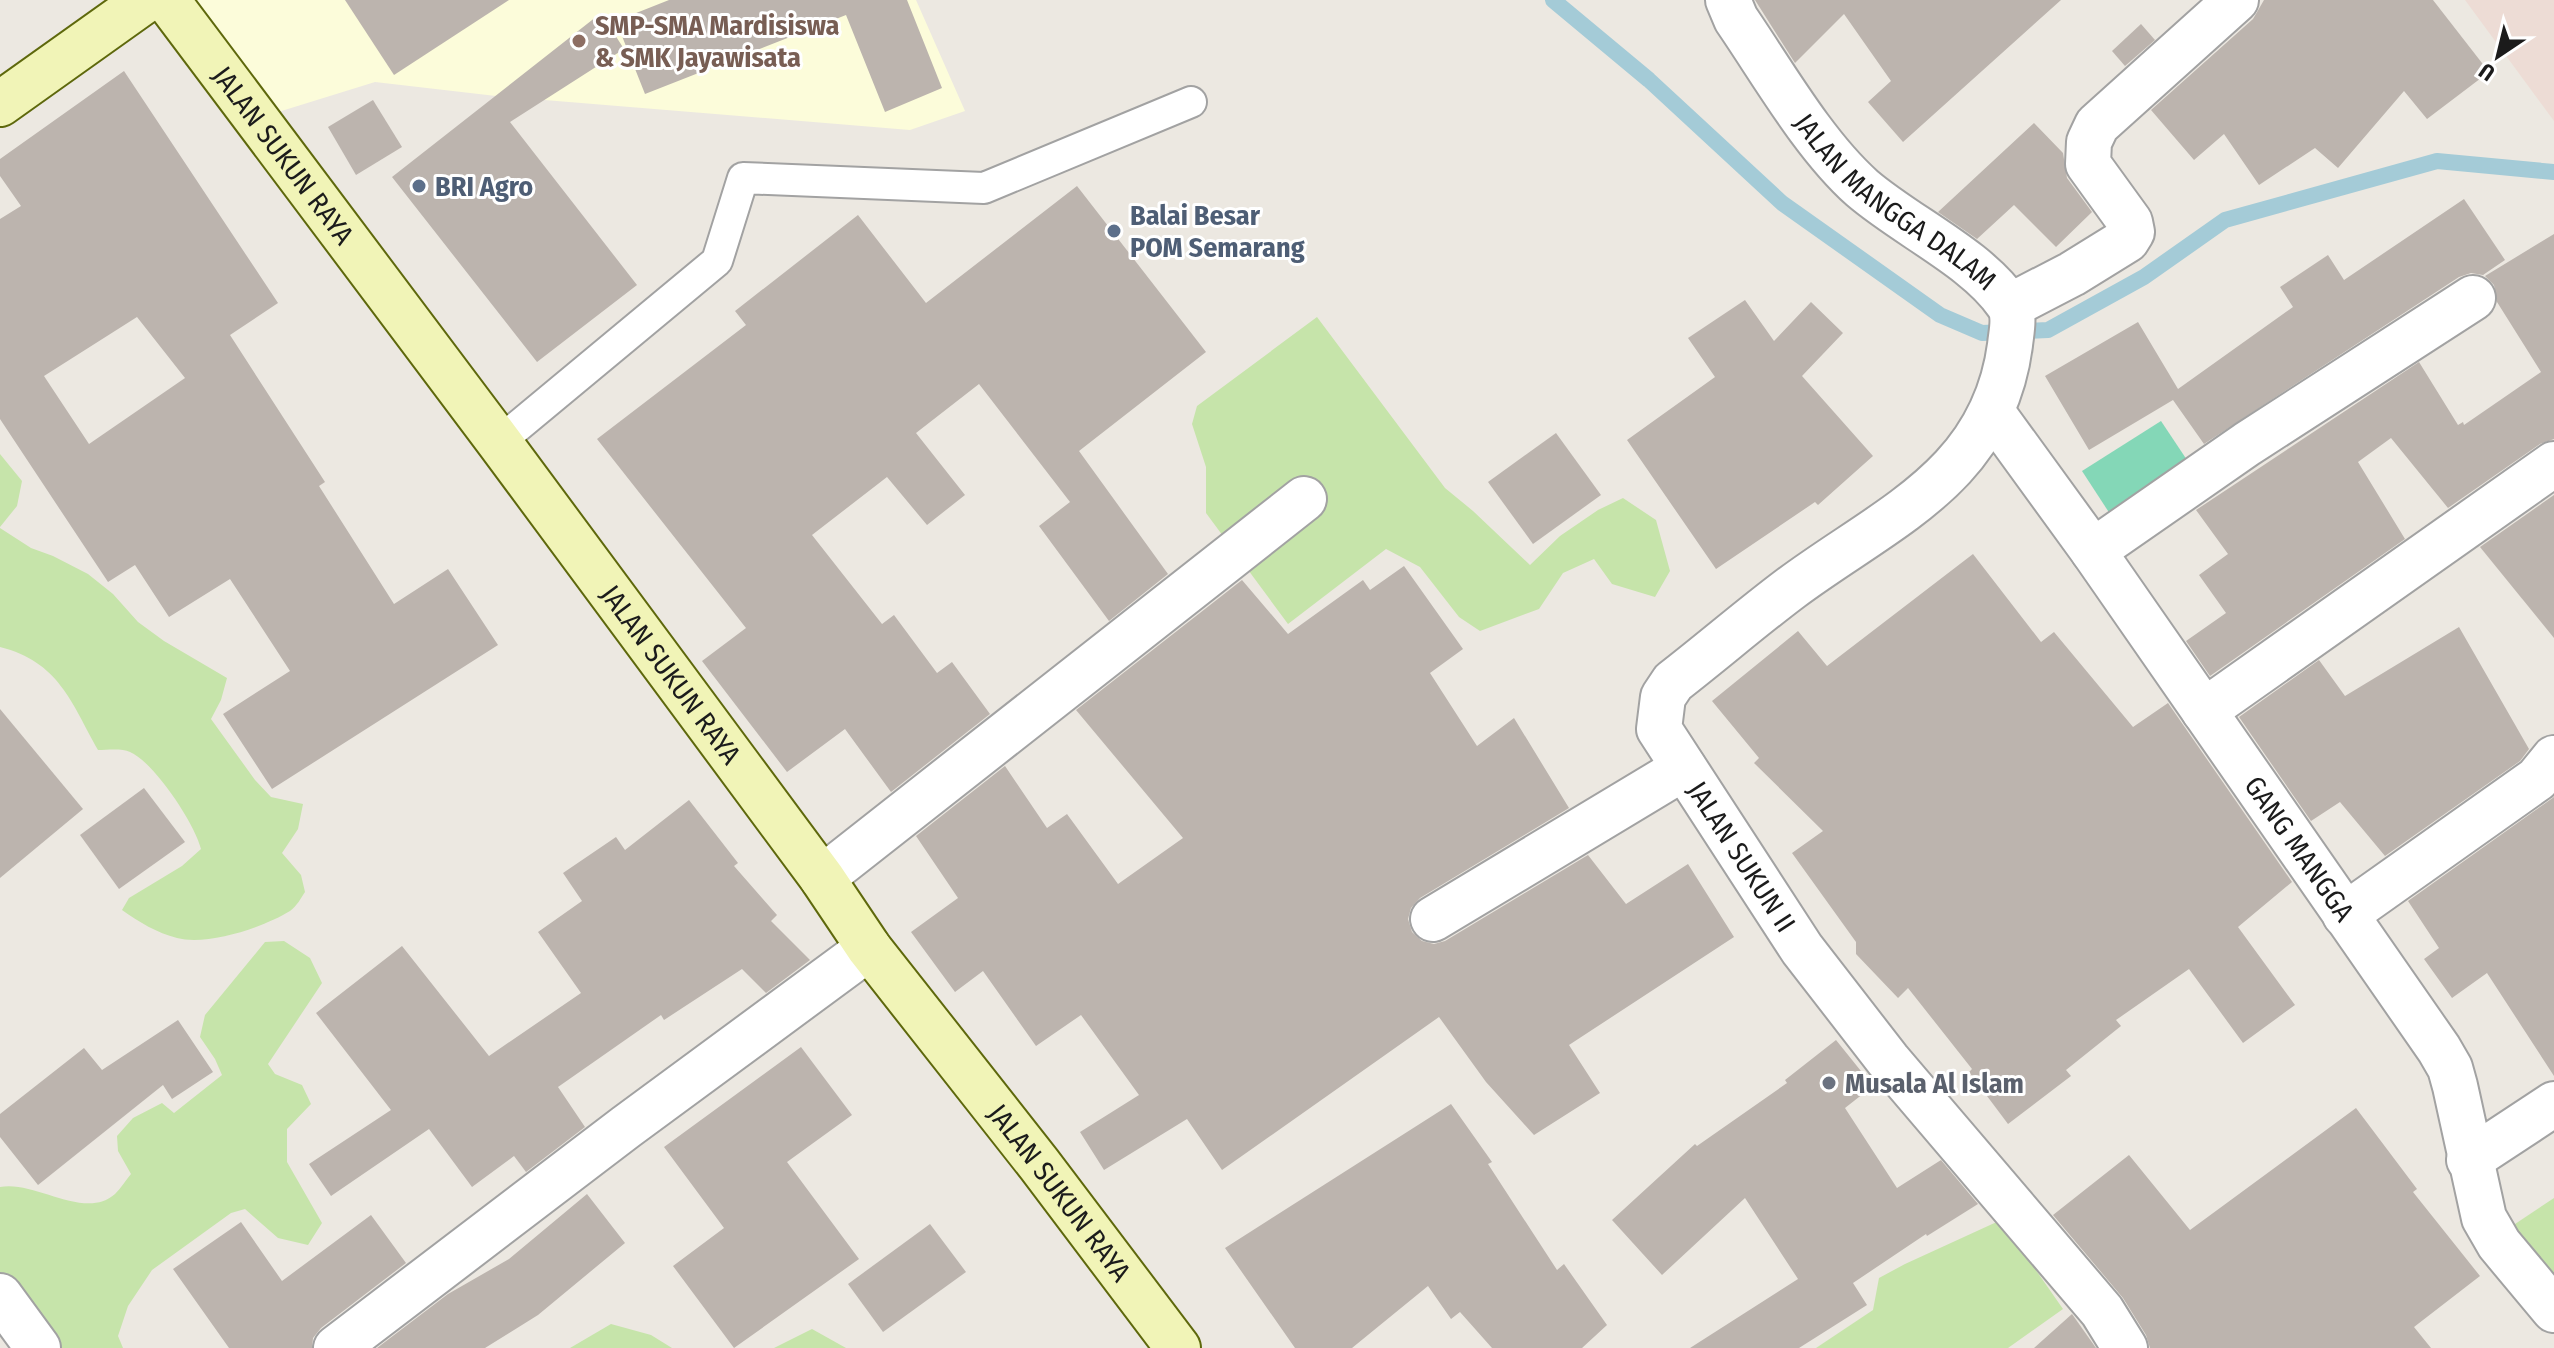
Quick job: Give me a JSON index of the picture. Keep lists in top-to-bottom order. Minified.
{"streets":{"street":["JALAN SUKUN RAYA","JALAN MANGGA DALAM","GANG MANGGA","JALAN SUKUN II"]},"crossings":[["JALAN MANGGA DALAM","GANG MANGGA"],["JALAN MANGGA DALAM","JALAN SUKUN II"],["GANG MANGGA","JALAN SUKUN II"]],"places":["SMP-SMA Mardisiswa & SMK Jayawisata","BRI Agro","Balai Besar POM Semarang","Musala Al Islam"],"north":"bottom left"}
